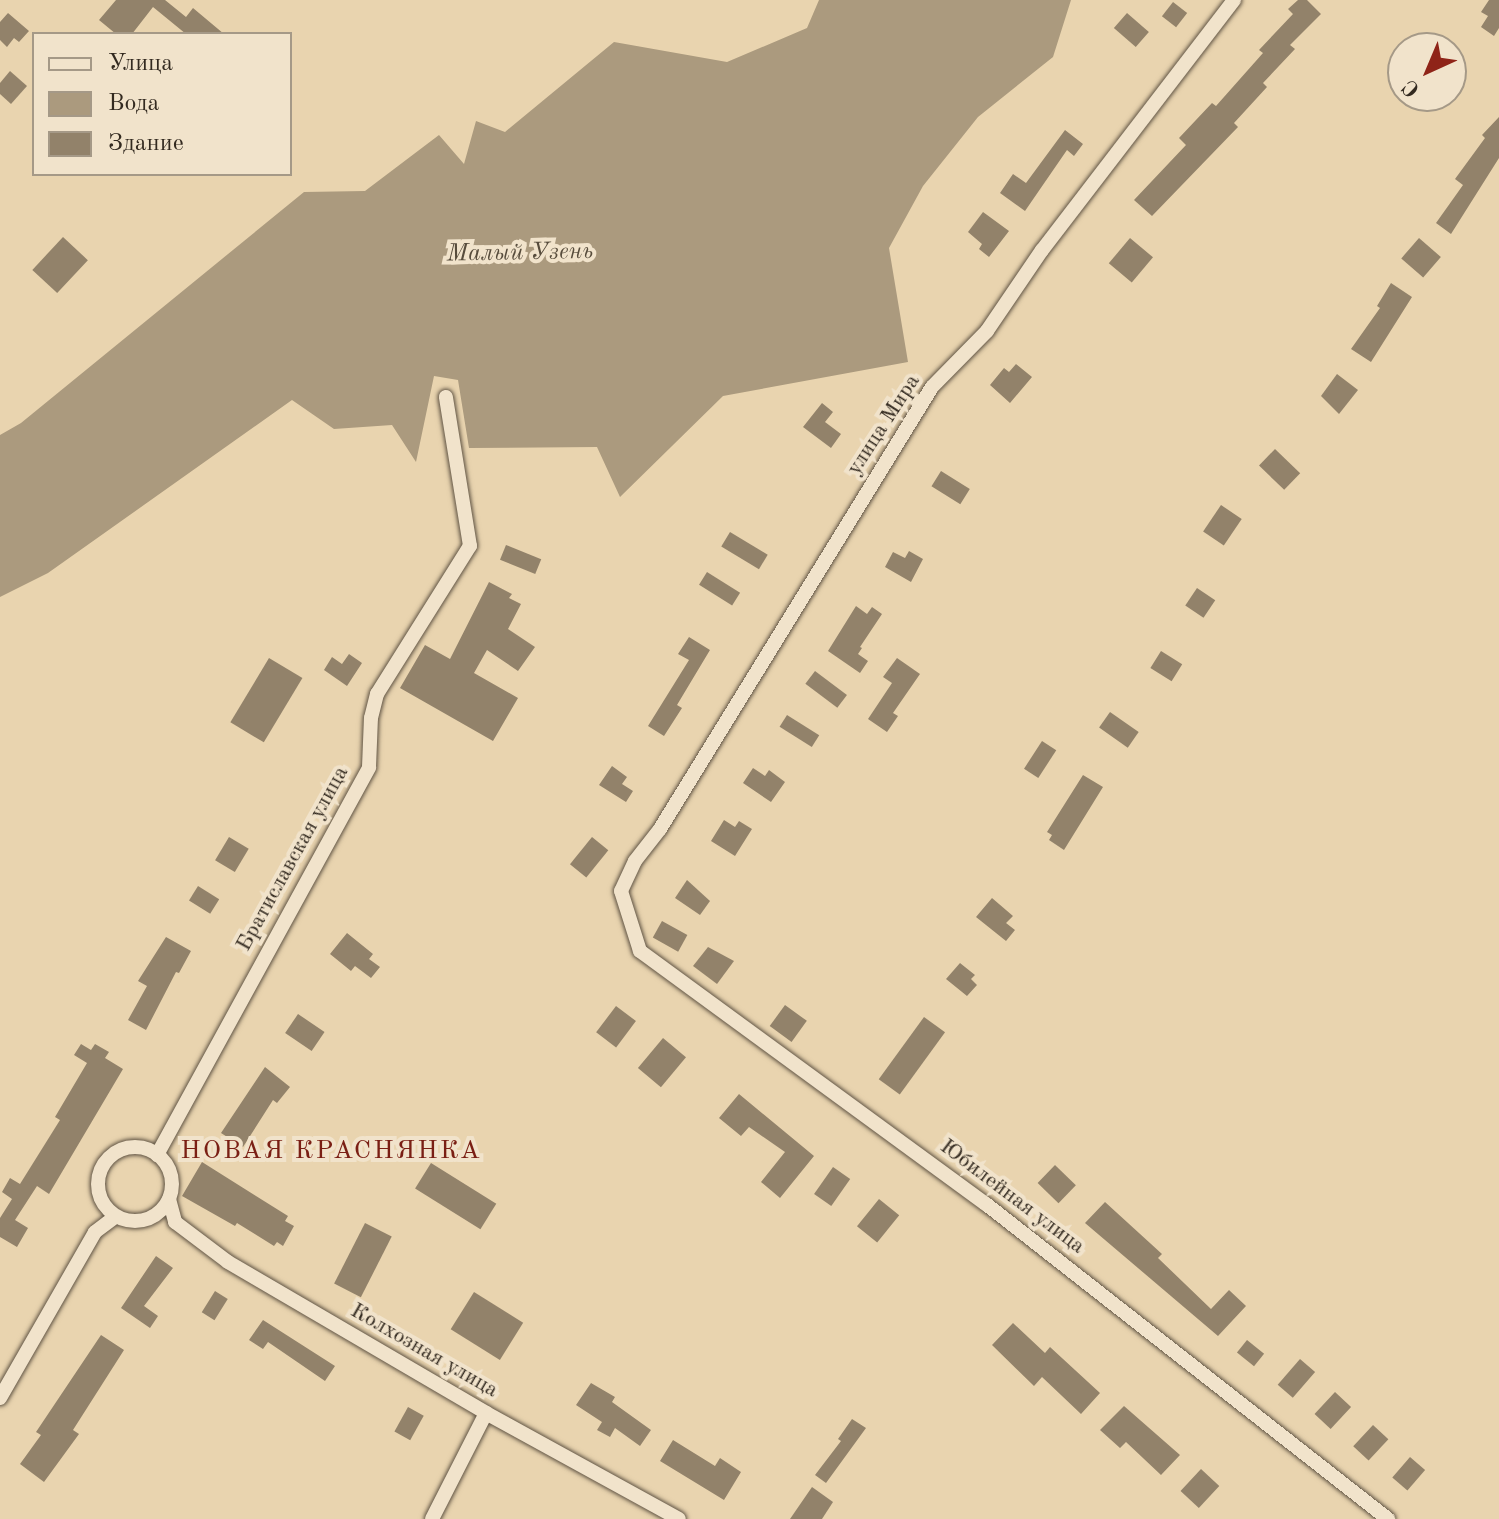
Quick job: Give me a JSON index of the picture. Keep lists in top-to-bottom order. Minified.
{"streets":{"street":["улица Мира","Братиславская улица","Юбилейная улица","Колхозная улица"]},"crossings":[["улица Мира","Юбилейная улица"],["Братиславская улица","Колхозная улица"]],"districts":["НОВАЯ КРАСНЯНКА"],"water":["Малый Узень"],"legend":["Улица","Вода","Здание"],"north":"bottom left"}
